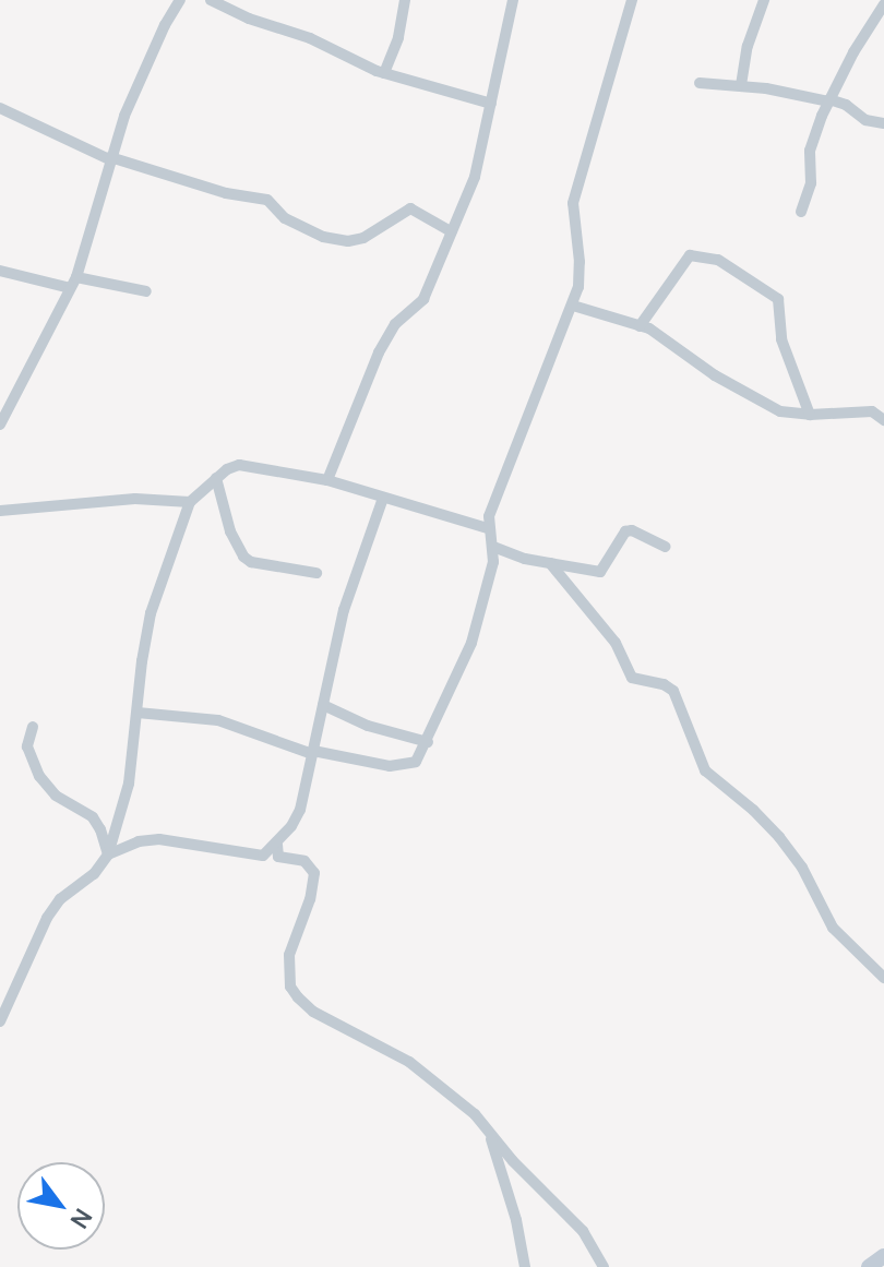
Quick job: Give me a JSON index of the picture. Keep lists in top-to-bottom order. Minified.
{"north":"bottom right"}
